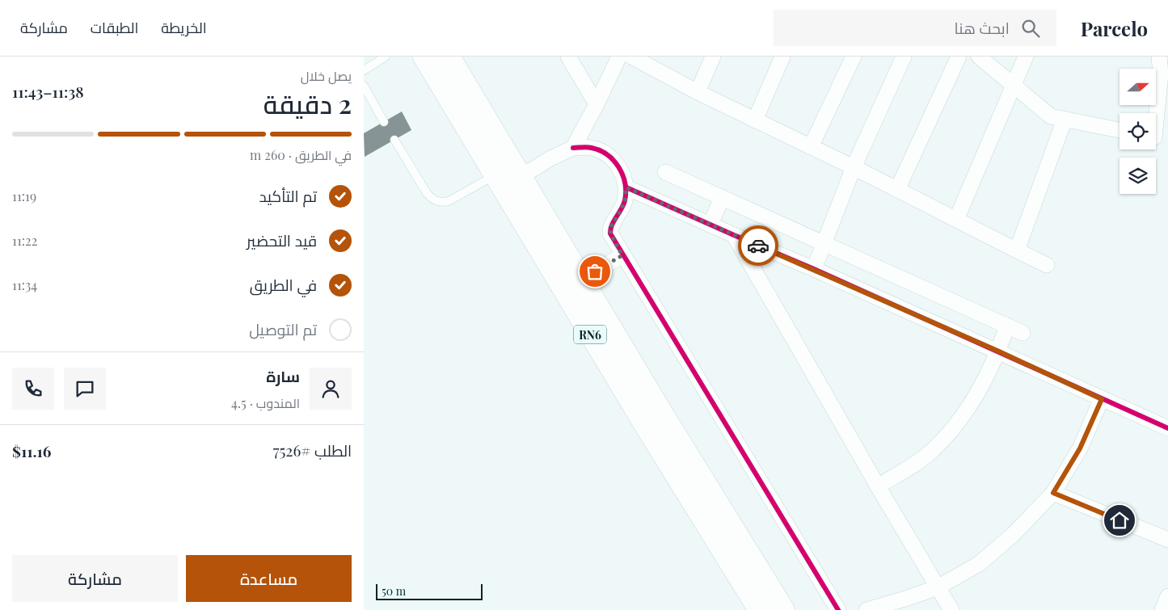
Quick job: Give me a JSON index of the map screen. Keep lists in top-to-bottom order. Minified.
{"streets":{"main road":["RN6"]},"scale_bar":"50 m","north":"right","page":{"header":"Parcelo","search":"ابحث هنا","nav":["الخريطة","الطبقات","مشاركة"],"heading":["2 دقيقة","يصل خلال","11:38–11:43"],"panel":["سارة","المندوب · 4.5","الطلب #7526","$11.16"],"bar":"في الطريق · 260 m","list":[["تم التأكيد","11:19"],["قيد التحضير","11:22"],["في الطريق","11:34"],"تم التوصيل"],"buttons":["مساعدة","مشاركة"],"scale":"50 m"}}
